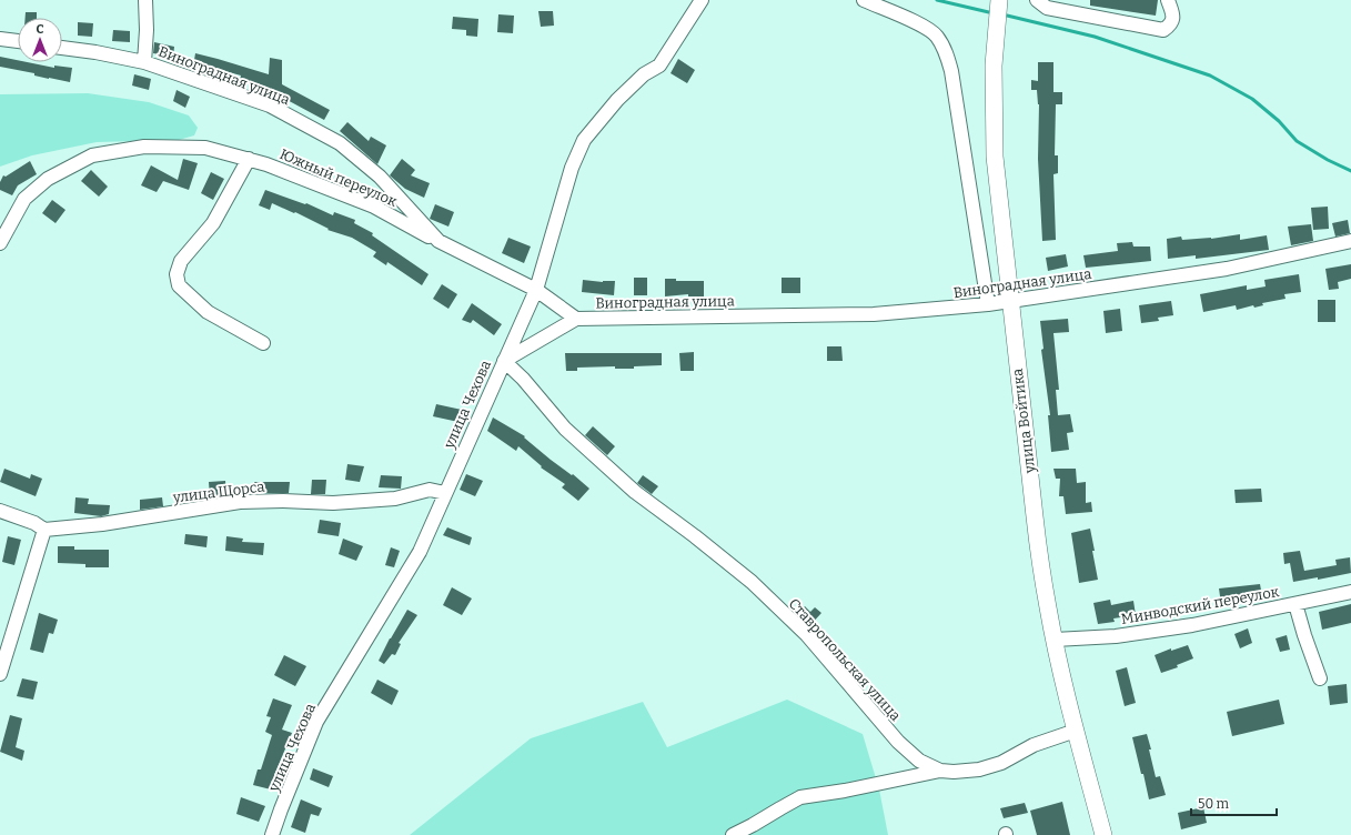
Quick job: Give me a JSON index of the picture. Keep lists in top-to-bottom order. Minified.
{"streets":{"main road":["улица Войтика"],"street":["Виноградная улица","Южный переулок","улица Чехова","улица Щорса","Минводский переулок","Ставропольская улица"]},"crossings":[["Виноградная улица","Южный переулок"],["Виноградная улица","улица Чехова"],["Виноградная улица","улица Войтика"],["улица Чехова","улица Щорса"],["улица Чехова","Ставропольская улица"],["улица Войтика","Минводский переулок"],["улица Войтика","Ставропольская улица"]],"scale_bar":"50 m","north":"top"}
